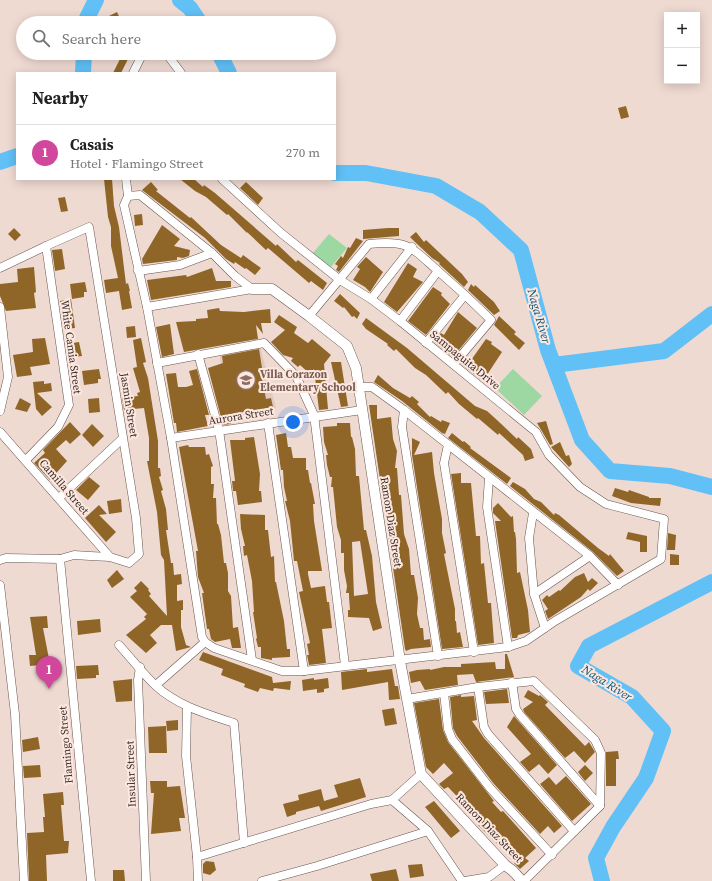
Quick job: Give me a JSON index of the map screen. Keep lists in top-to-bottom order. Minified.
{"streets":{"street":["White Camia Street","Sampaguita Drive","Jasmin Street","Aurora Street","Camilla Street","Ramon Diaz Street","Flamingo Street","Insular Street"]},"crossings":[["White Camia Street","Jasmin Street"],["White Camia Street","Camilla Street"],["Jasmin Street","Camilla Street"],["Aurora Street","Ramon Diaz Street"]],"water":["Naga River"],"places":{"school or university":["Villa Corazon Elementary School"]},"page":{"map_buttons":["+","−"],"search":"Search here","heading":"Nearby","list":[{"mark":"1","name":"Casais","note":"Hotel · Flamingo Street","value":"270 m"}],"pins":"1"}}
